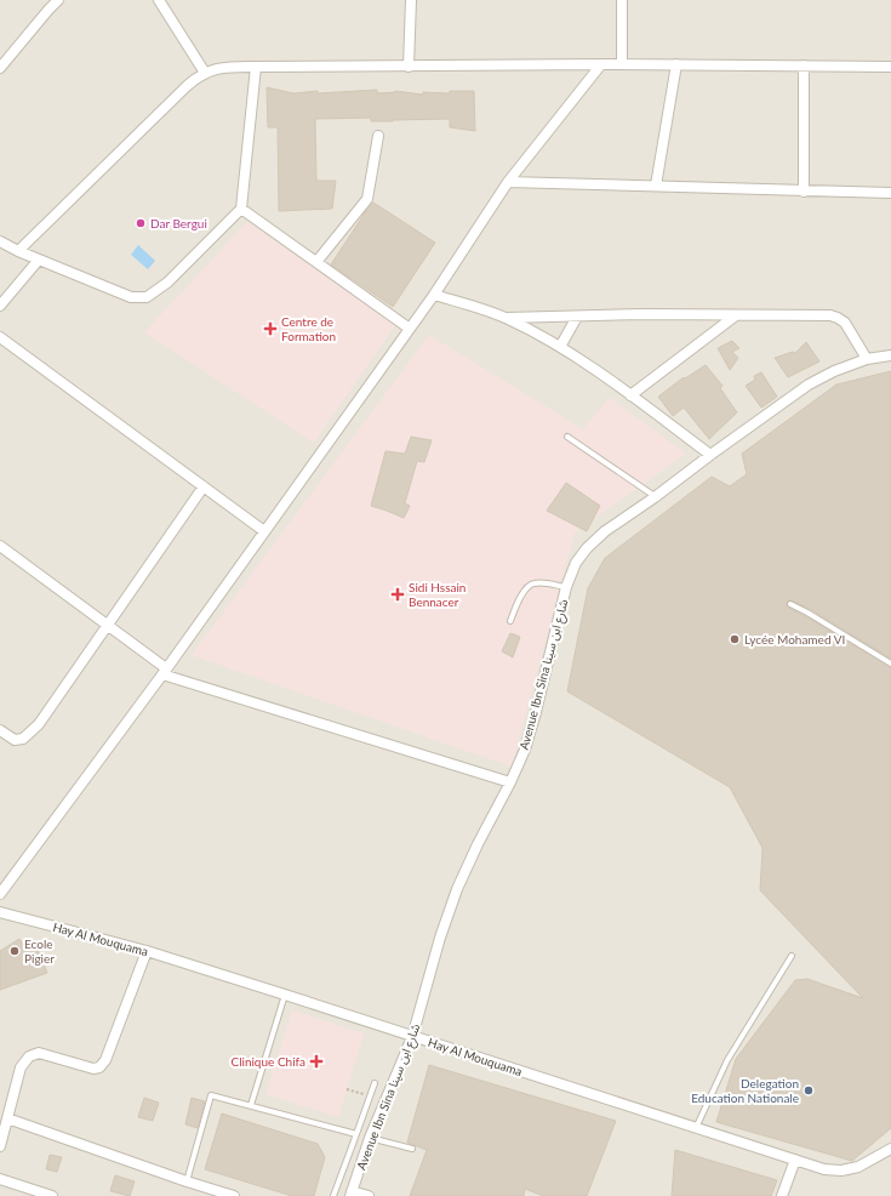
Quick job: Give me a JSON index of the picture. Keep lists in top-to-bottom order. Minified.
{"streets":{"street":["Avenue Ibn Sina شارع ابن سينا","Hay Al Mouquama"]},"crossings":[["Avenue Ibn Sina شارع ابن سينا","Hay Al Mouquama"]],"places":{"other":["Dar Bergui","Lycée Mohamed VI","Ecole Pigier","Delegation Education Nationale"],"health":["Centre de Formation","Sidi Hssain Bennacer","Clinique Chifa"]}}
